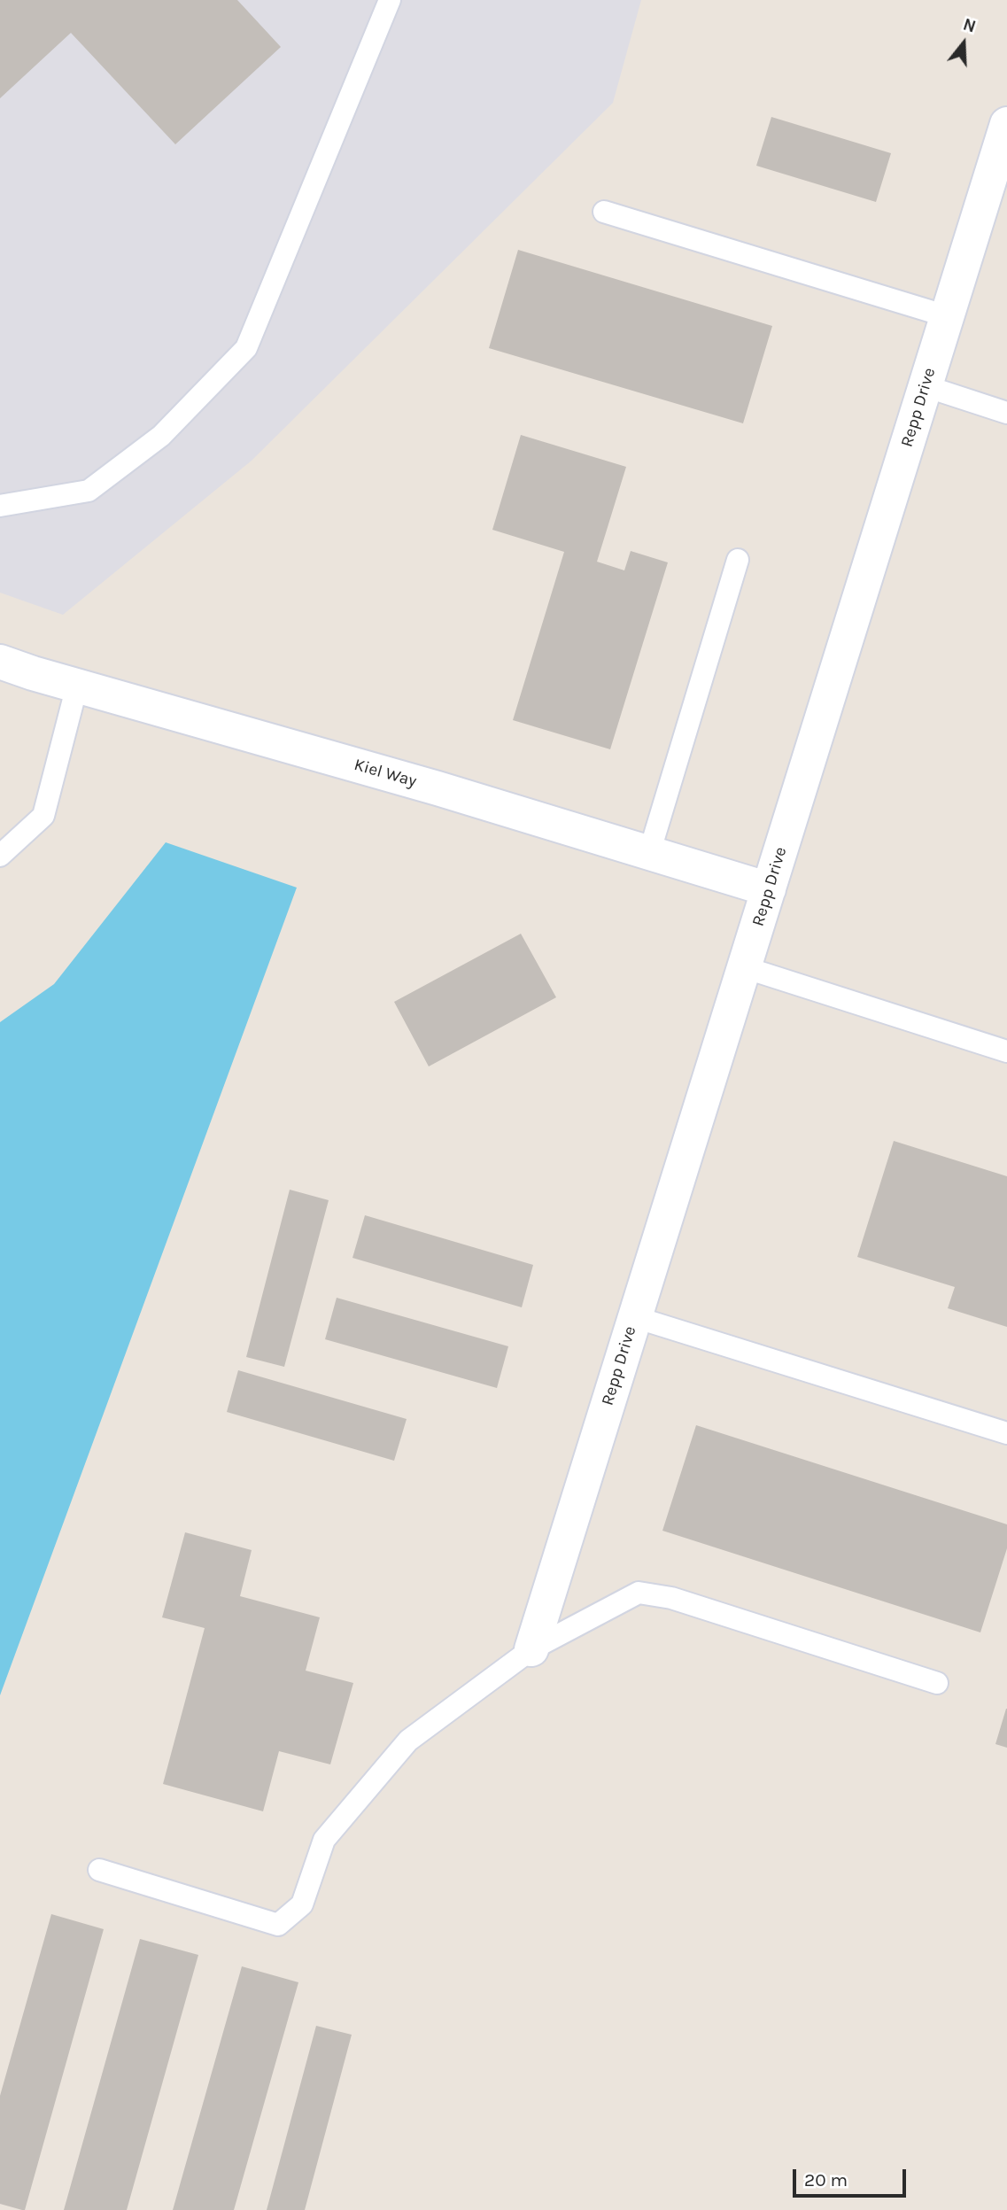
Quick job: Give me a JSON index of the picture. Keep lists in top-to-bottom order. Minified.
{"streets":{"street":["Repp Drive","Kiel Way"]},"crossings":[["Repp Drive","Kiel Way"]],"scale_bar":"20 m","north":"top"}
